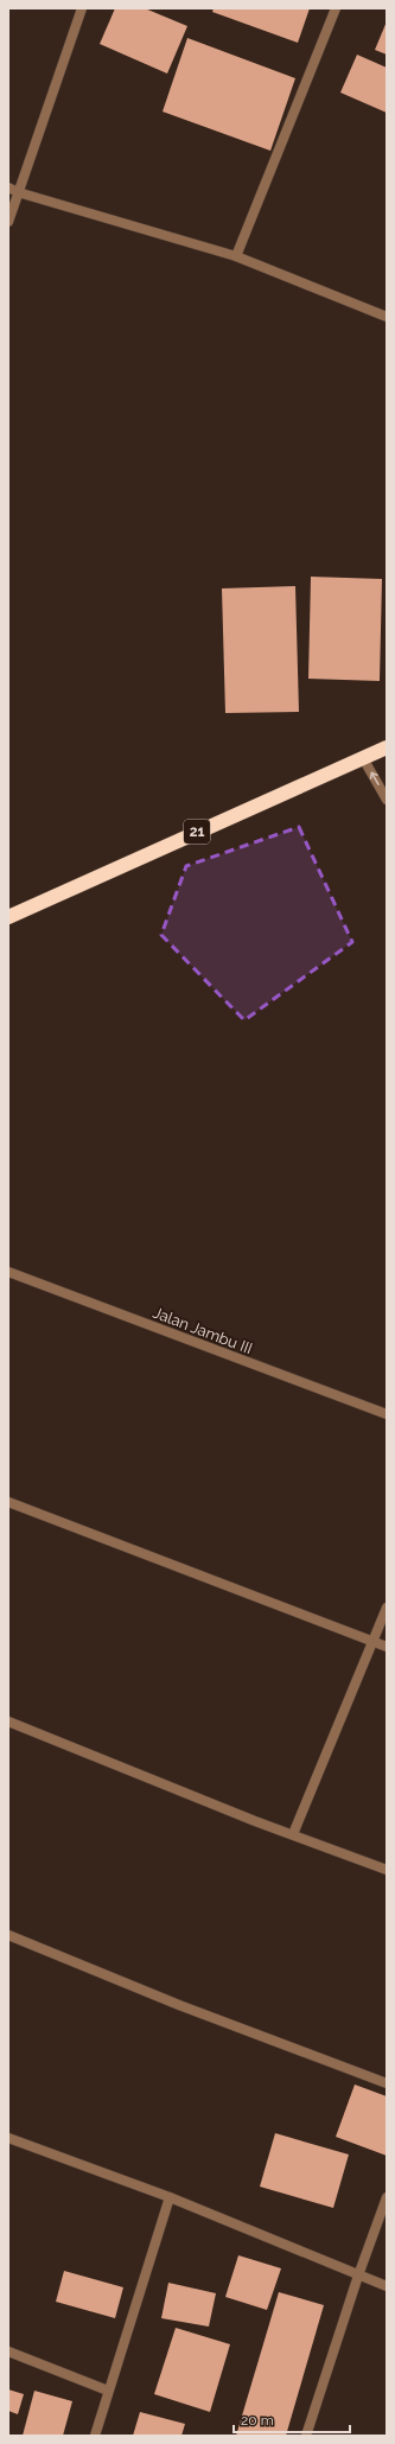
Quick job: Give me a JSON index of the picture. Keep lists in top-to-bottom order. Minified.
{"streets":{"highway":["21"],"street":["Jalan Jambu III"]},"scale_bar":"20 m"}
